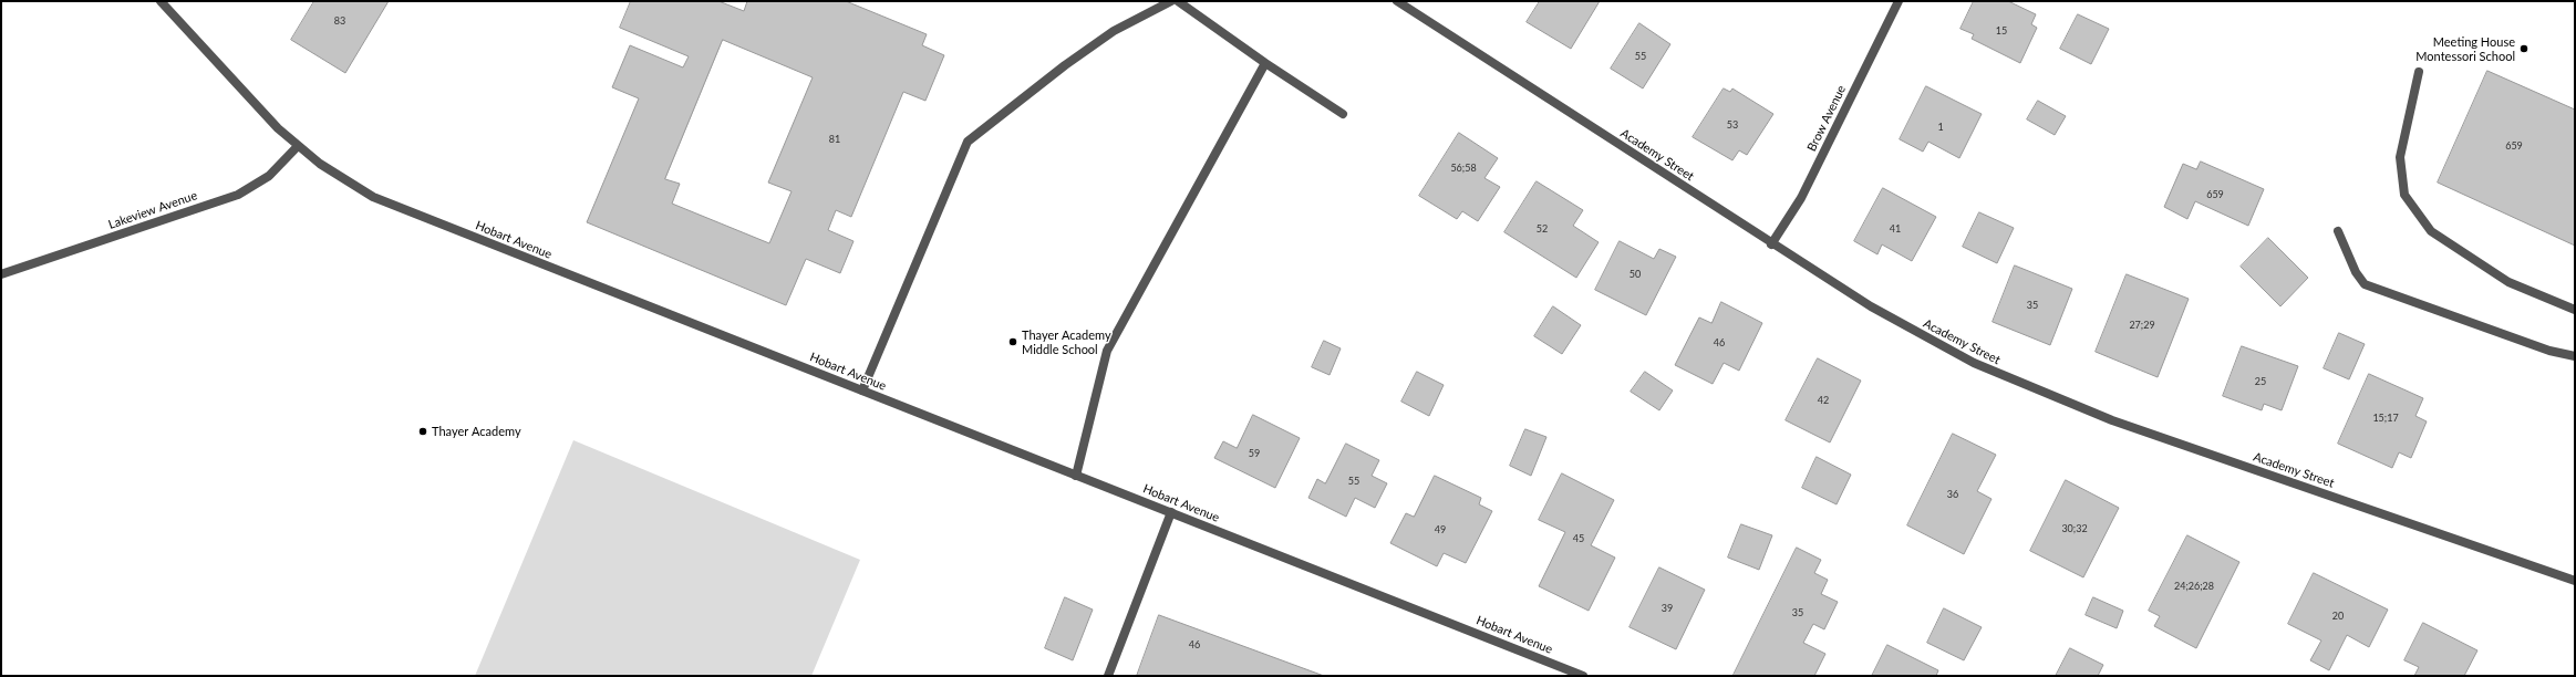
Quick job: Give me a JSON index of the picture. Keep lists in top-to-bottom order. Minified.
{"streets":{"street":["Brow Avenue","Academy Street","Lakeview Avenue","Hobart Avenue"]},"crossings":[["Brow Avenue","Academy Street"],["Lakeview Avenue","Hobart Avenue"]],"places":["Meeting House Montessori School","Thayer Academy Middle School","Thayer Academy"],"house_numbers":["83","15","55","53","1","81","659","56;58","659","52","41","50","35","27;29","46","25","42","15;17","59","55","36","30;32","49","45","24;26;28","39","35","20","46"]}
